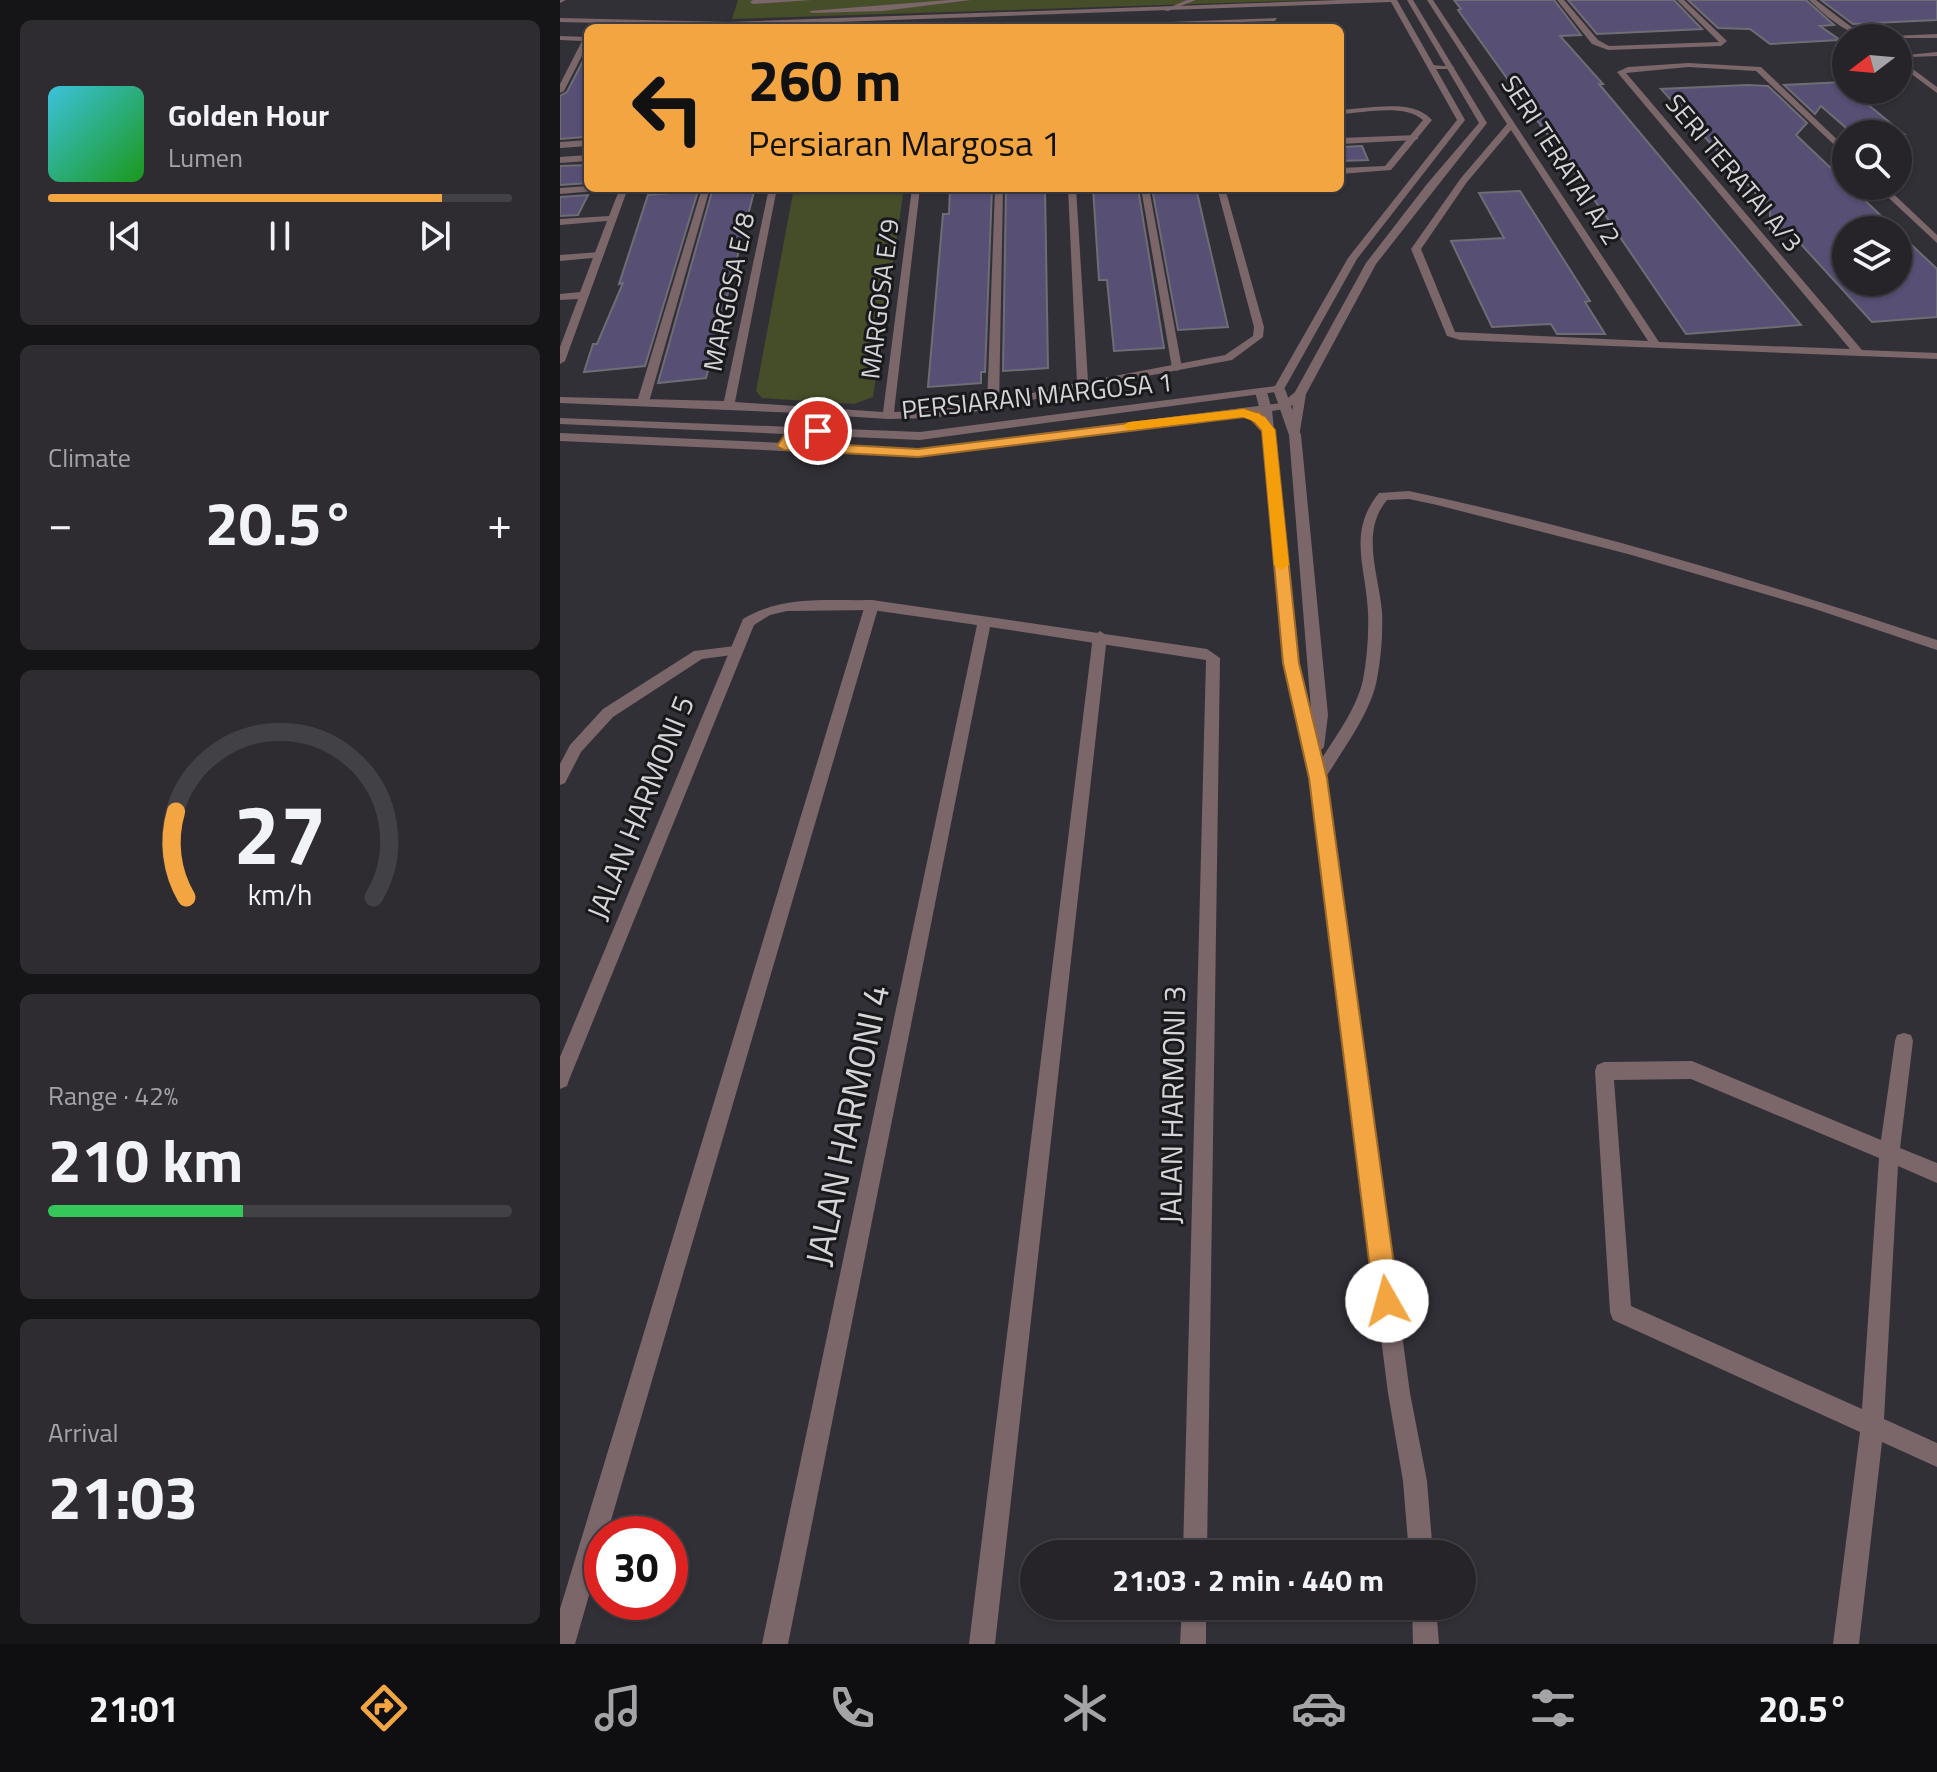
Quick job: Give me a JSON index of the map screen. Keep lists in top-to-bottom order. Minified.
{"streets":{"street":["SERI TERATAI A/2","SERI TERATAI A/3","MARGOSA E/8","MARGOSA E/9","PERSIARAN MARGOSA 1","JALAN HARMONI 5","JALAN HARMONI 3","JALAN HARMONI 4"]},"north":"left","page":{"turn":["260 m","Persiaran Margosa 1"],"song":["Golden Hour","Lumen"],"tile":["Climate",["Range · 42%","210 km"],["Arrival","21:03"]],"heat":["−","20.5°","+"],"limit":"30","trip":"21:03 · 2 min · 440 m","tabs":["21:01","20.5°"],"gauge":["27","km/h"]}}
